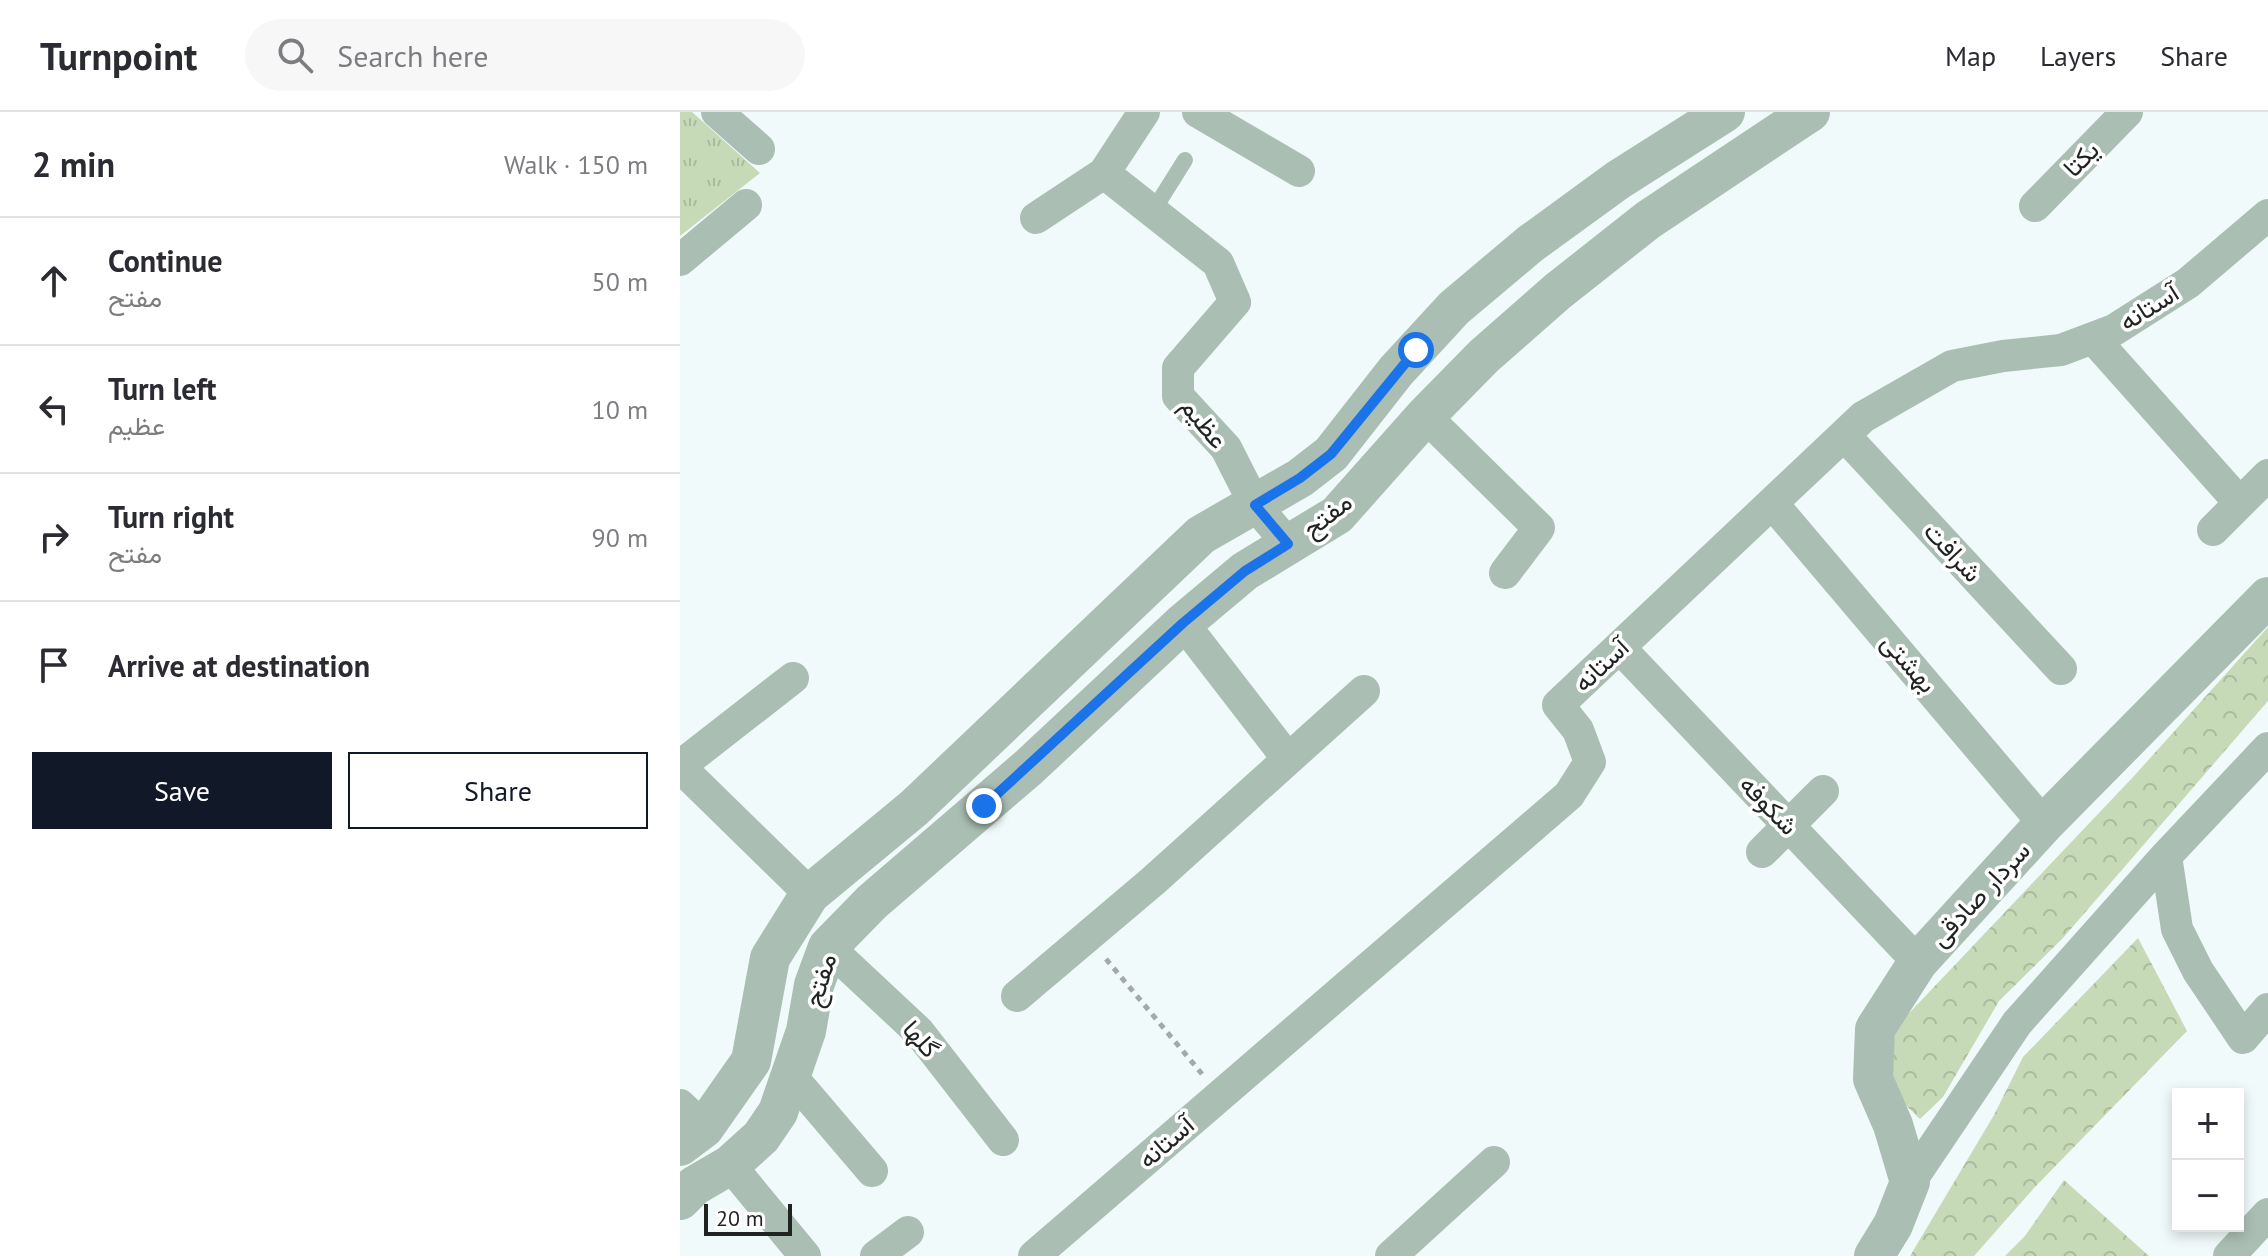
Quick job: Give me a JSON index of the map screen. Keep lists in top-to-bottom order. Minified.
{"streets":{"street":["یکتا","آستانه","عظیم","مفتح","شرافت","بهشتی","شکوفه","سردار صادقی","گلها"]},"crossings":[["آستانه","شرافت"],["آستانه","بهشتی"],["آستانه","شکوفه"],["عظیم","مفتح"],["مفتح","گلها"],["بهشتی","سردار صادقی"],["شکوفه","سردار صادقی"]],"scale_bar":"20 m","page":{"header":"Turnpoint","search":"Search here","nav":["Map","Layers","Share"],"heading":["2 min","Walk · 150 m"],"list":[["Continue","مفتح","50 m"],["Turn left","عظیم","10 m"],["Turn right","مفتح","90 m"],"Arrive at destination"],"buttons":["Save","Share"],"map_buttons":["+","−"],"scale":"20 m"}}
